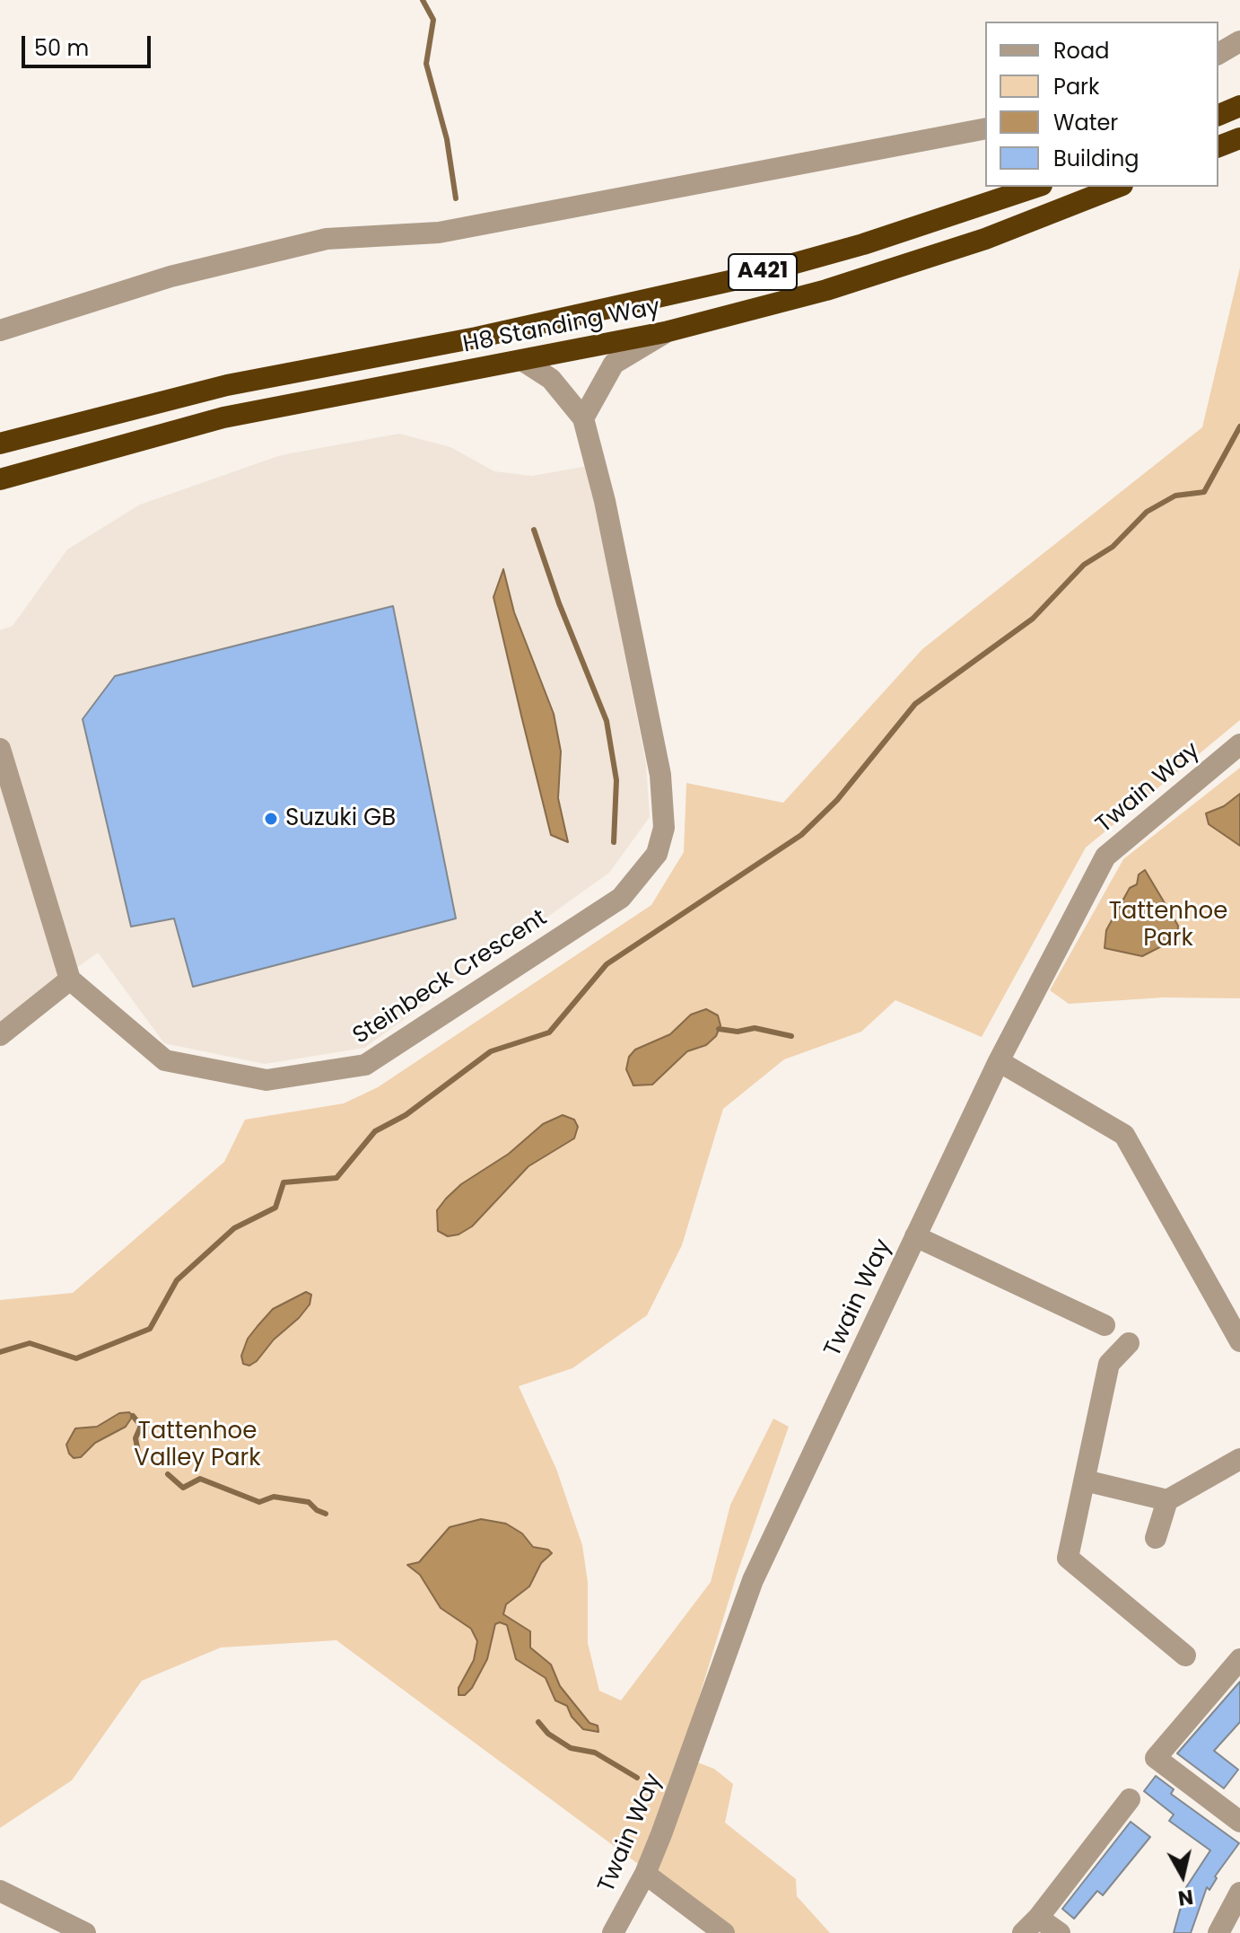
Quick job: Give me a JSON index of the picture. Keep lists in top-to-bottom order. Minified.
{"streets":{"highway":["A421","H8 Standing Way"],"street":["Twain Way","Steinbeck Crescent"]},"crossings":[["H8 Standing Way","Steinbeck Crescent"]],"parks":["Tattenhoe Park","Tattenhoe Valley Park"],"places":["Suzuki GB"],"legend":["Road","Park","Water","Building"],"scale_bar":"50 m","north":"bottom"}
